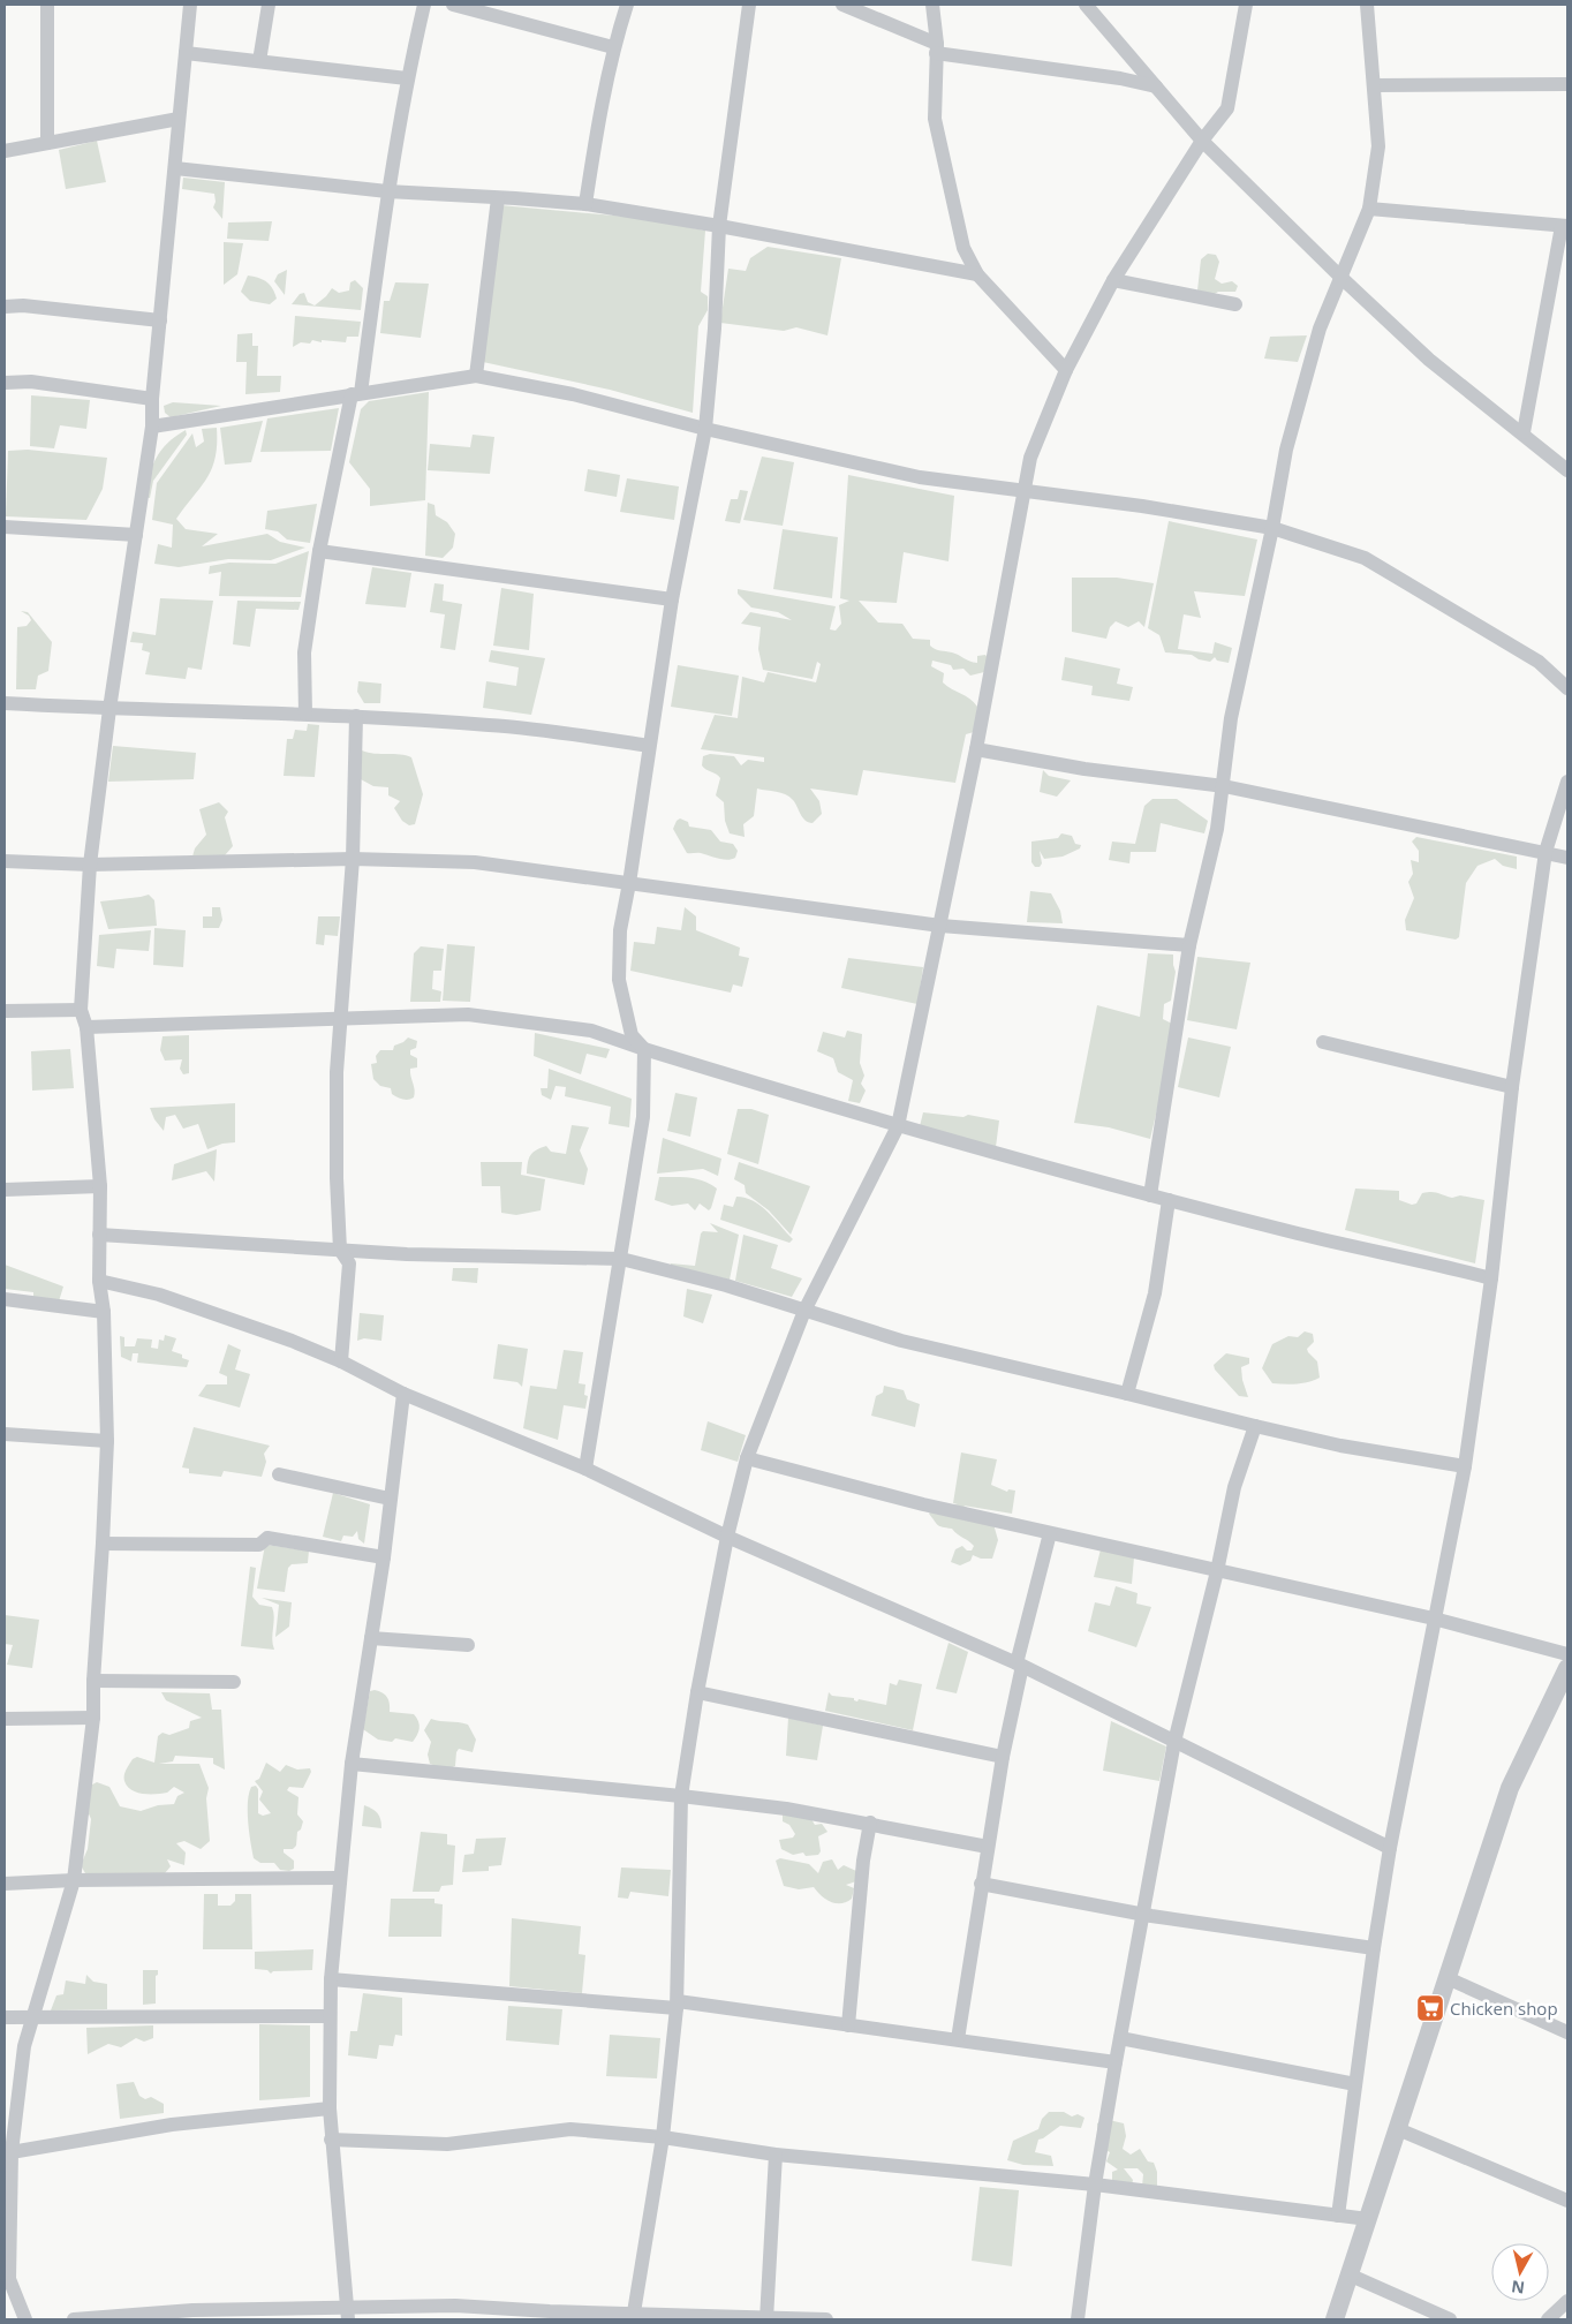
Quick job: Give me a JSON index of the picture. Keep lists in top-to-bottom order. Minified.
{"places":{"supermarket":["Chicken shop"]},"north":"bottom"}
